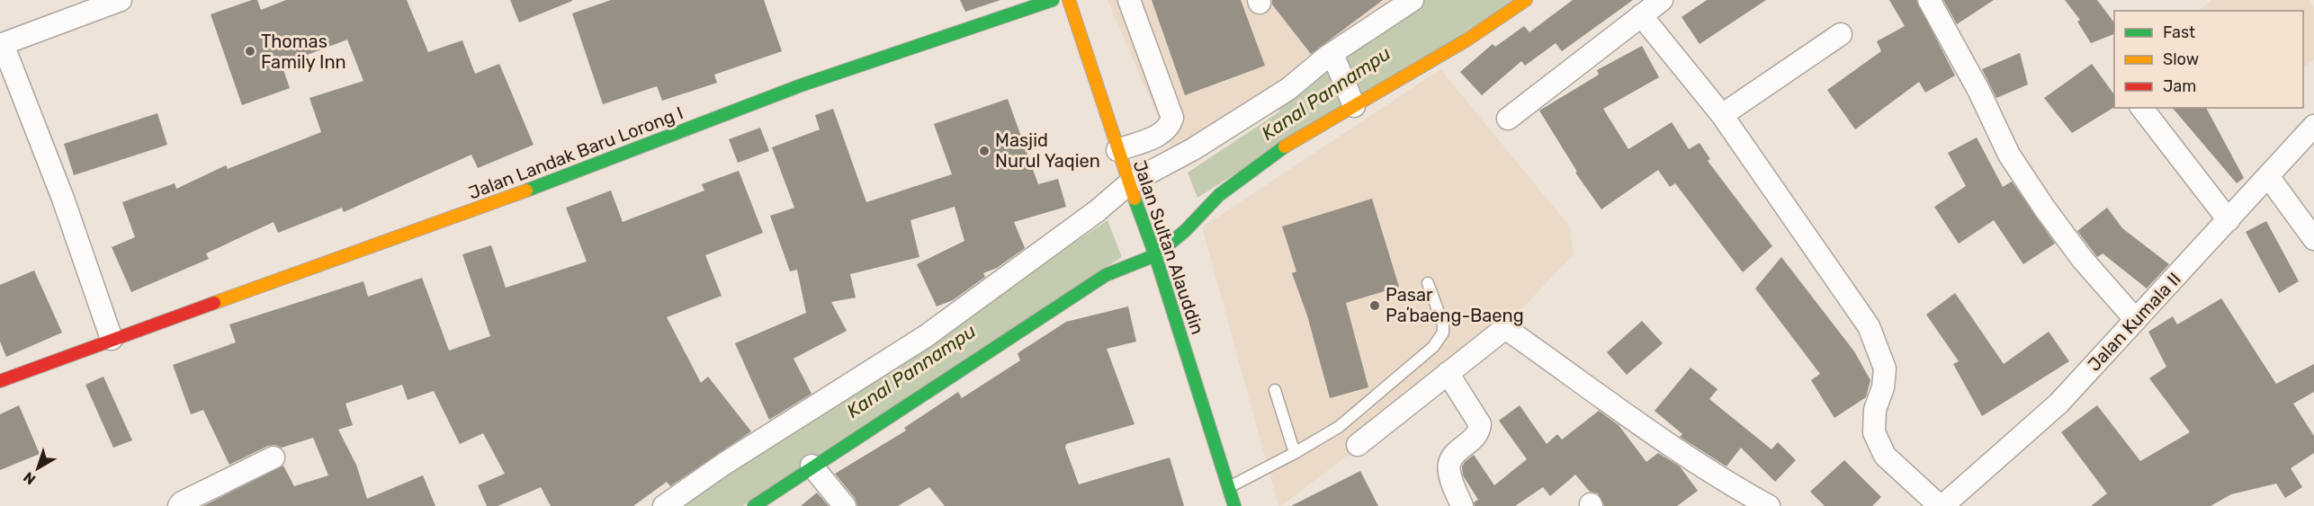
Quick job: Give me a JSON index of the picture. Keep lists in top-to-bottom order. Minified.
{"streets":{"street":["Jalan Landak Baru Lorong I","Jalan Sultan Alauddin","Jalan Kumala II"]},"water":["Kanal Pannampu"],"places":["Thomas Family Inn","Masjid Nurul Yaqien","Pasar Paʼbaeng-Baeng"],"legend":["Fast","Slow","Jam"],"north":"bottom left"}
